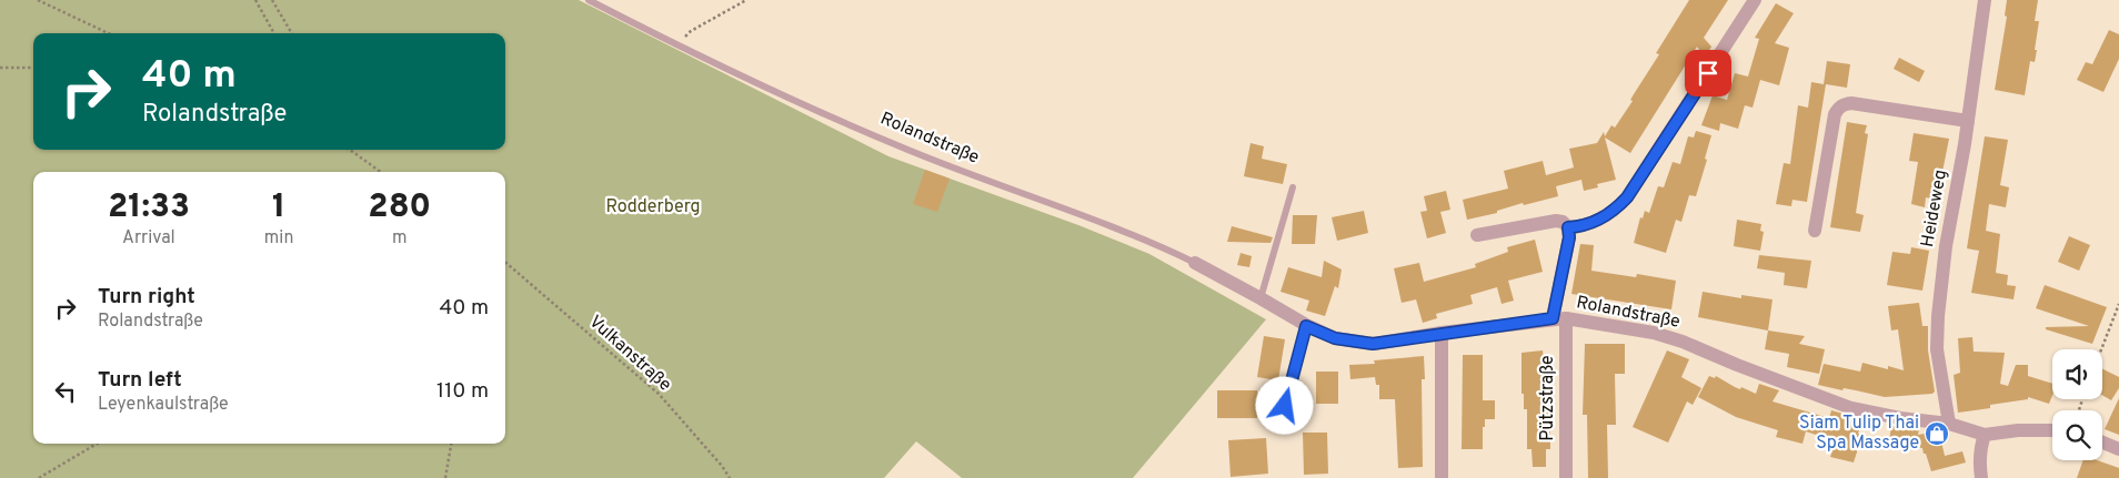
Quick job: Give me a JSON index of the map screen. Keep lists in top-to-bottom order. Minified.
{"streets":{"street":["Rolandstraße","Heideweg","Pützstraße"],"path":["Vulkanstraße"]},"crossings":[["Rolandstraße","Heideweg"],["Rolandstraße","Pützstraße"]],"parks":["Rodderberg"],"places":{"shop":["Siam Tulip Thai Spa Massage"]},"page":{"turn":["40 m","Rolandstraße"],"eta":["21:33","Arrival","1","min","280","m"],"list":[{"name":"Turn right","note":"Rolandstraße","value":"40 m"},{"name":"Turn left","note":"Leyenkaulstraße","value":"110 m"}]}}
